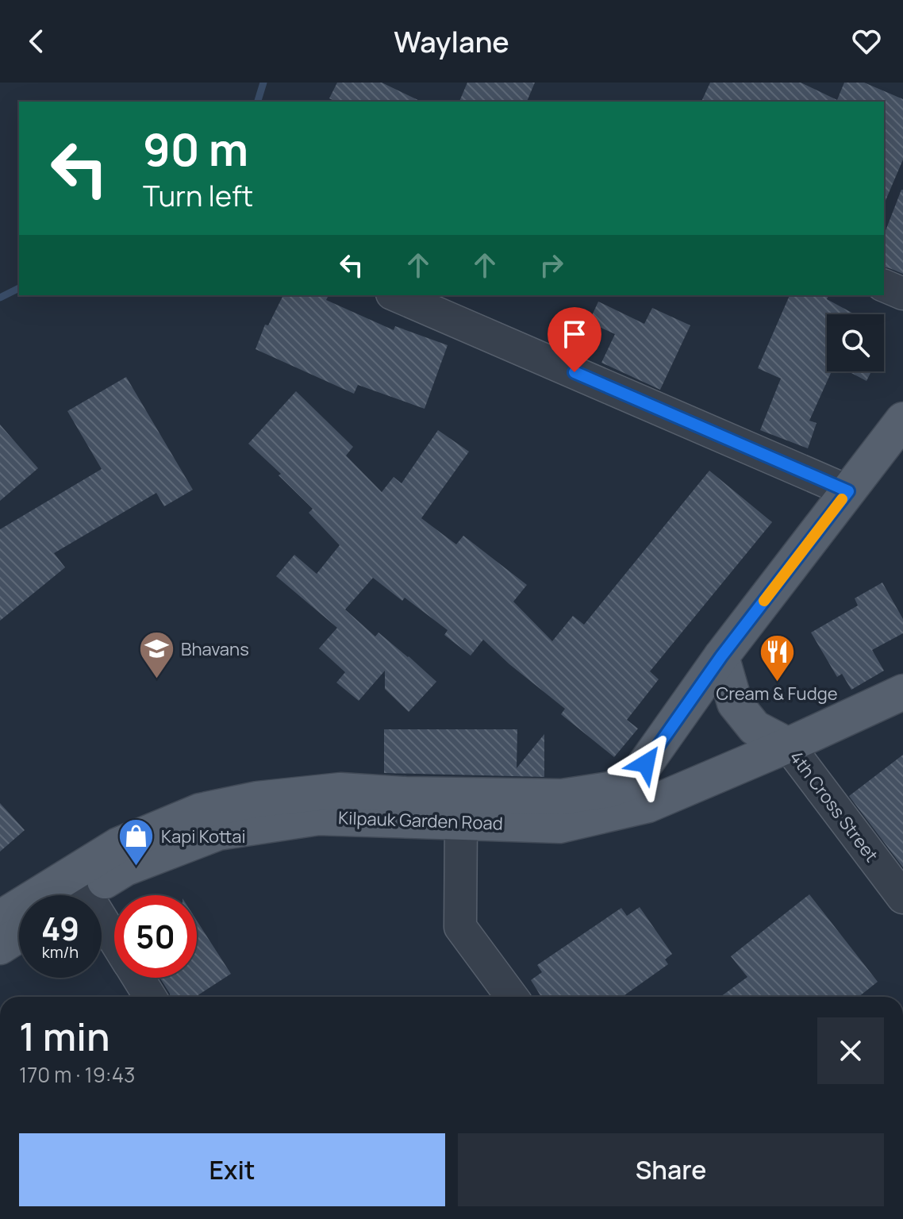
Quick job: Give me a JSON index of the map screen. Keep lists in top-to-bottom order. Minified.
{"streets":{"main road":["Kilpauk Garden Road"],"street":["4th Cross Street"]},"crossings":[["4th Cross Street","Kilpauk Garden Road"]],"places":{"school or university":["Bhavans"],"restaurant":["Cream & Fudge"],"shop":["Kapi Kottai"]},"page":{"header":"Waylane","turn":["90 m","Turn left"],"speed":"49 km/h","limit":"50","heading":["1 min","170 m · 19:43"],"buttons":["Exit","Share"]}}
